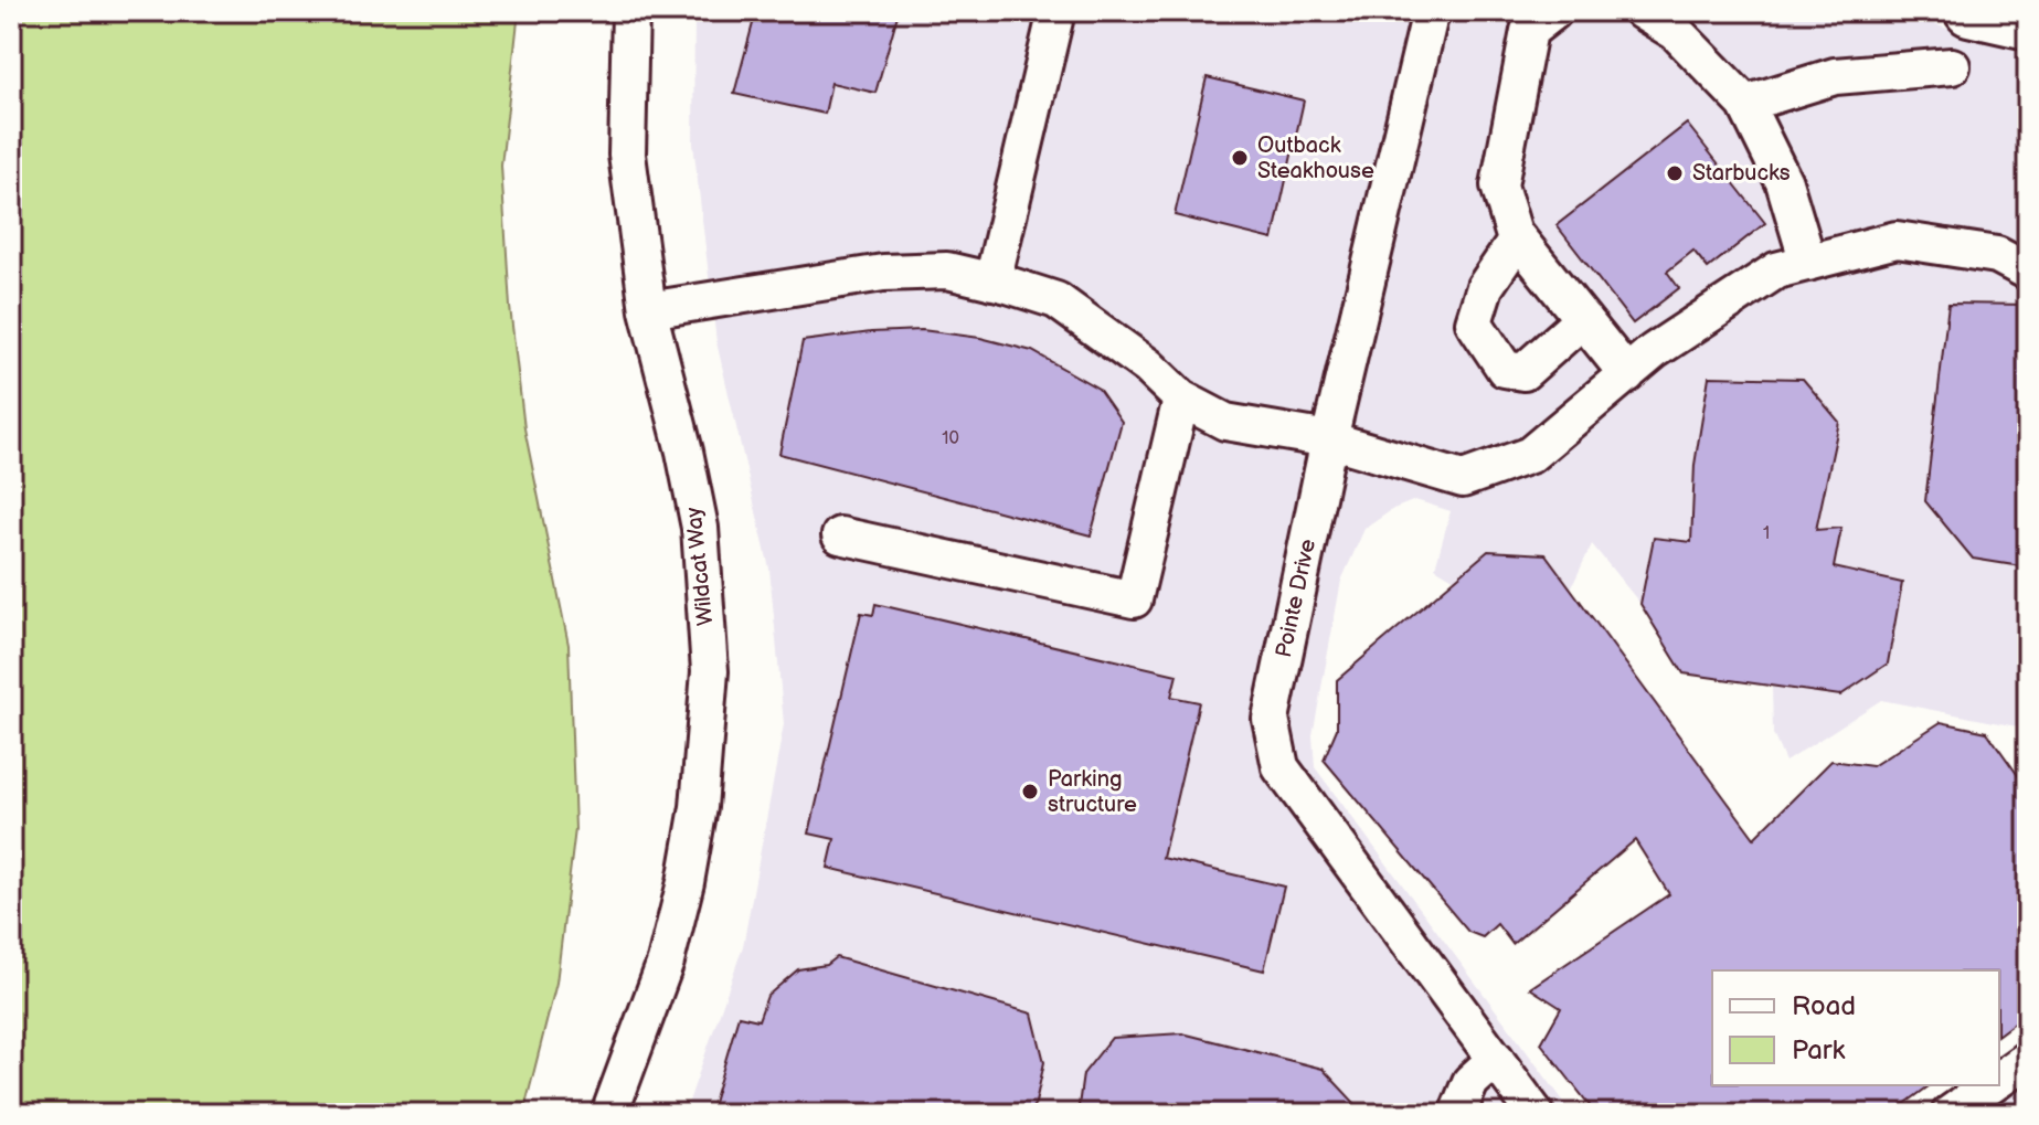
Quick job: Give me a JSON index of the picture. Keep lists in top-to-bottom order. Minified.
{"streets":{"street":["Wildcat Way","Pointe Drive"]},"places":["Outback Steakhouse","Starbucks","Parking structure"],"house_numbers":["10","1"],"legend":["Road","Park"]}
